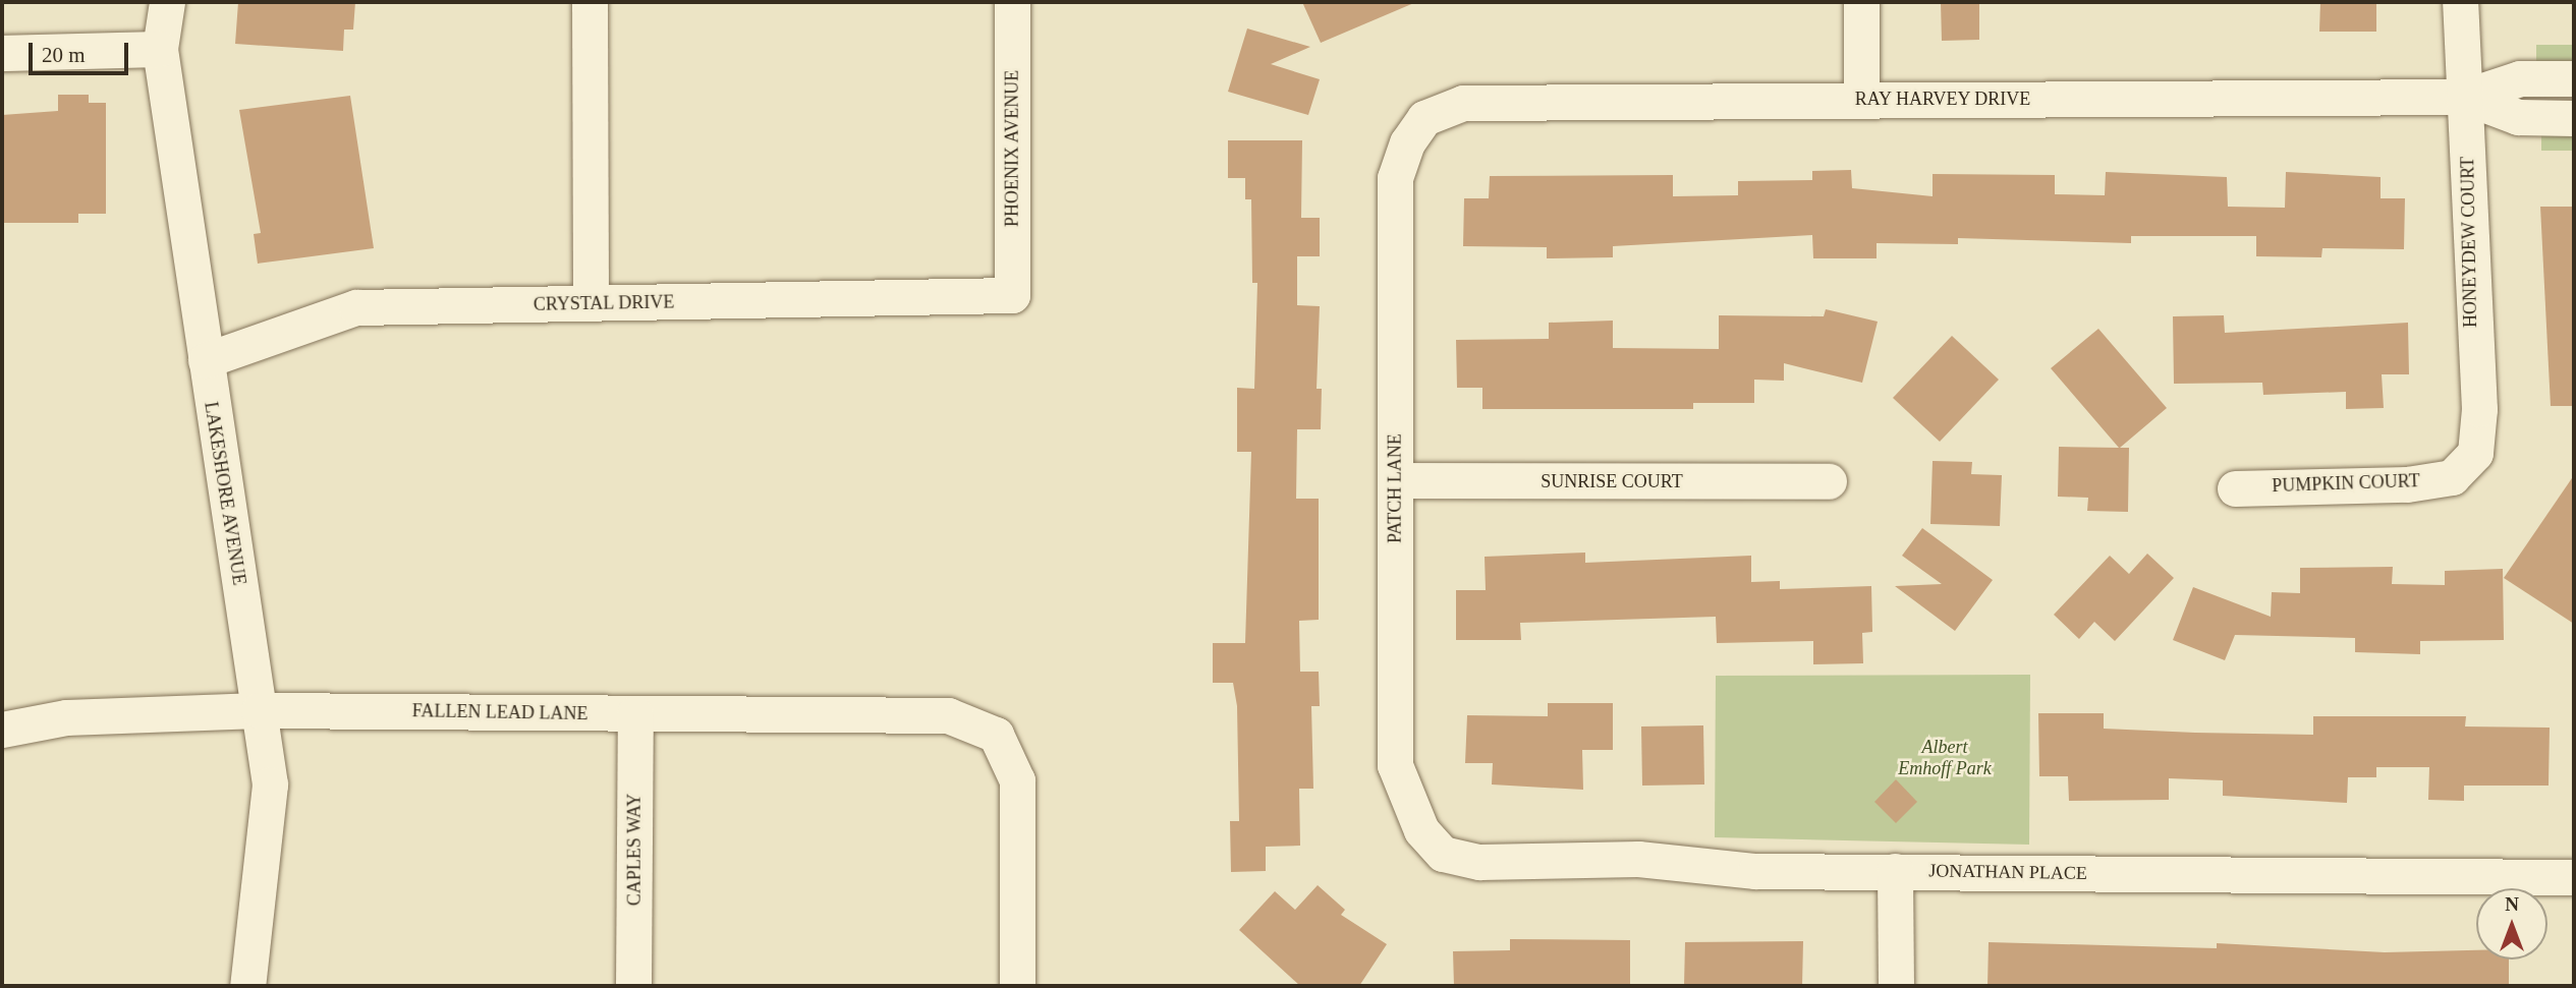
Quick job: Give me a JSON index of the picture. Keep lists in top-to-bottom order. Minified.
{"streets":{"street":["RAY HARVEY DRIVE","PHOENIX AVENUE","HONEYDEW COURT","CRYSTAL DRIVE","SUNRISE COURT","PUMPKIN COURT","PATCH LANE","LAKESHORE AVENUE","FALLEN LEAD LANE","CAPLES WAY","JONATHAN PLACE"]},"crossings":[["RAY HARVEY DRIVE","HONEYDEW COURT"],["RAY HARVEY DRIVE","PATCH LANE"],["PHOENIX AVENUE","CRYSTAL DRIVE"],["HONEYDEW COURT","PUMPKIN COURT"],["CRYSTAL DRIVE","LAKESHORE AVENUE"],["SUNRISE COURT","PATCH LANE"],["PATCH LANE","JONATHAN PLACE"],["LAKESHORE AVENUE","FALLEN LEAD LANE"],["FALLEN LEAD LANE","CAPLES WAY"]],"parks":["Albert Emhoff Park"],"scale_bar":"20 m","north":"top"}
